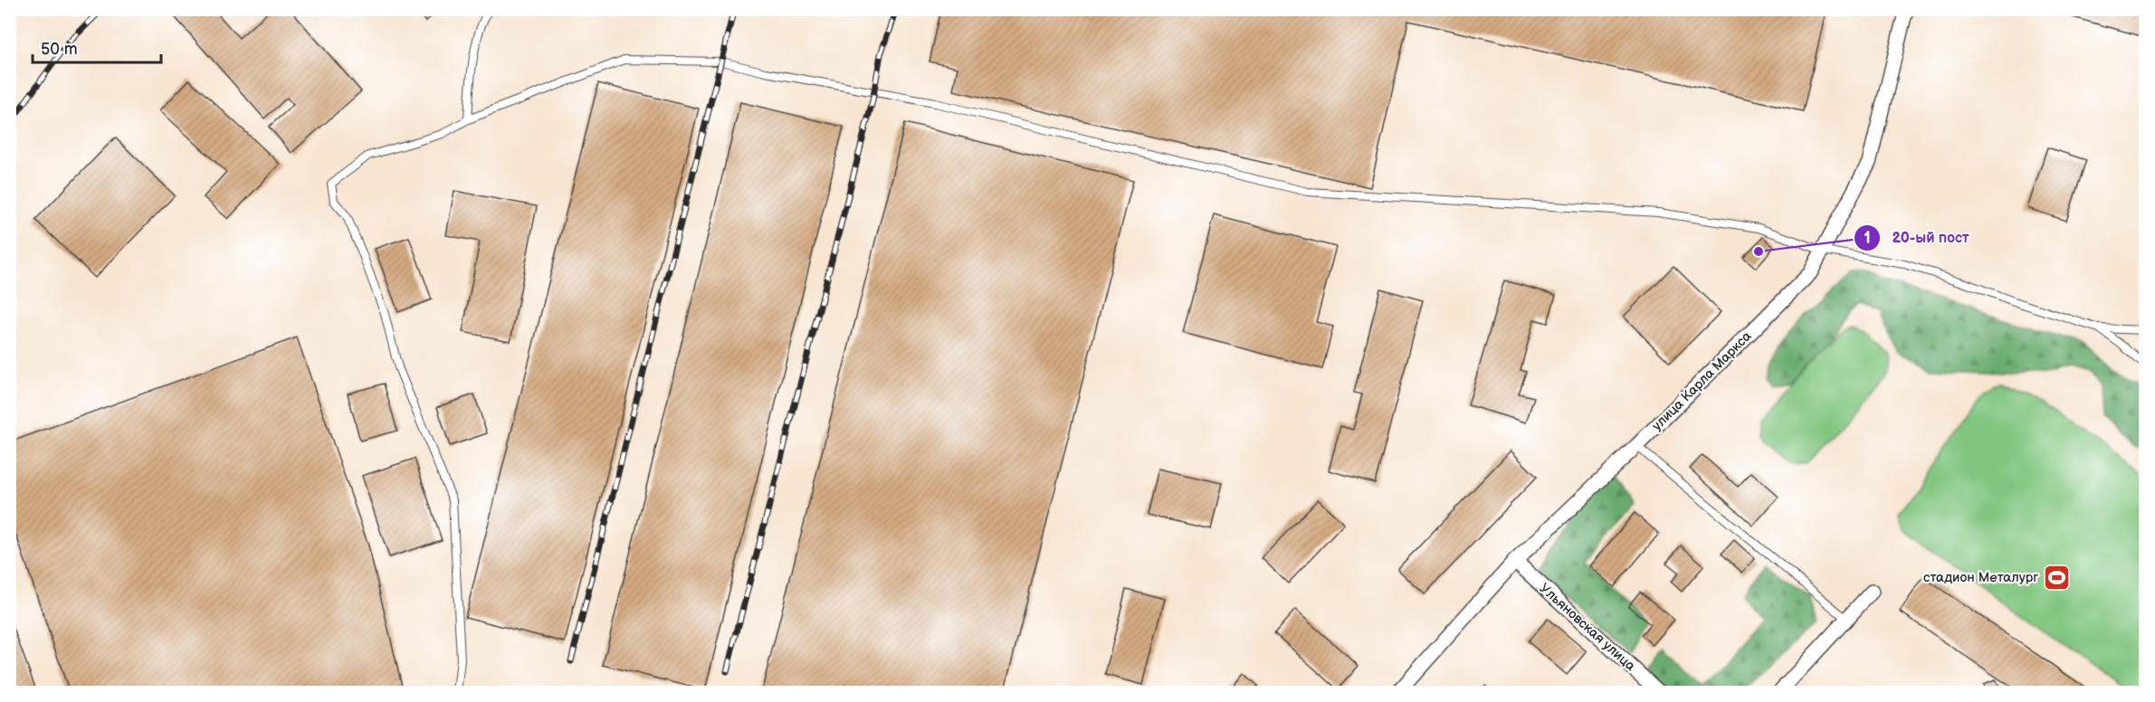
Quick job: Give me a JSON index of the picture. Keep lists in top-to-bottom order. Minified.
{"streets":{"street":["улица Карла Маркса","Ульяновская улица"]},"crossings":[["улица Карла Маркса","Ульяновская улица"]],"places":{"other":["20-ый пост"],"sports":["стадион Металург"]},"scale_bar":"50 m"}
